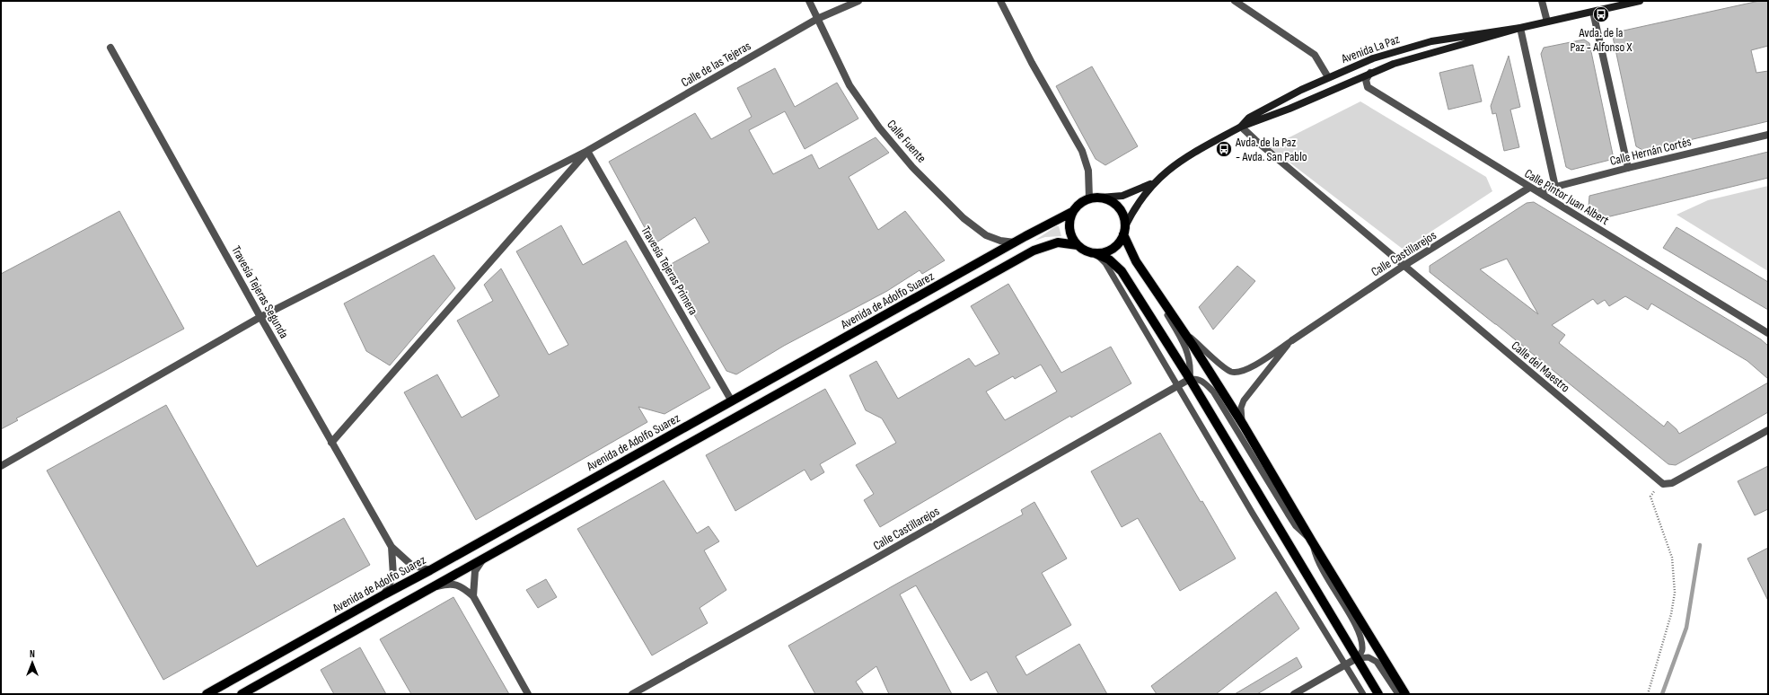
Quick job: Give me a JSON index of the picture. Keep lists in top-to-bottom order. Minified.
{"streets":{"main road":["Avenida La Paz","Avenida de Adolfo Suarez"],"street":["Calle de las Tejeras","Calle Fuente","Calle Hernán Cortés","Calle Pintor Juan Albert","Calle Castillarejos","Travesía Tejeras Primera","Travesía Tejeras Segunda","Calle del Maestro"]},"crossings":[["Avenida La Paz","Calle Pintor Juan Albert"],["Avenida La Paz","Avenida de Adolfo Suarez"],["Avenida La Paz","Calle del Maestro"],["Calle de las Tejeras","Calle Fuente"],["Calle de las Tejeras","Travesía Tejeras Primera"],["Calle de las Tejeras","Travesía Tejeras Segunda"],["Calle Fuente","Avenida de Adolfo Suarez"],["Calle Hernán Cortés","Calle Pintor Juan Albert"],["Calle Pintor Juan Albert","Calle Castillarejos"],["Calle Castillarejos","Calle del Maestro"],["Travesía Tejeras Primera","Avenida de Adolfo Suarez"]],"places":{"bus stop":["Avda. de la Paz - Alfonso X","Avda. de la Paz - Avda. San Pablo"]},"north":"top"}
